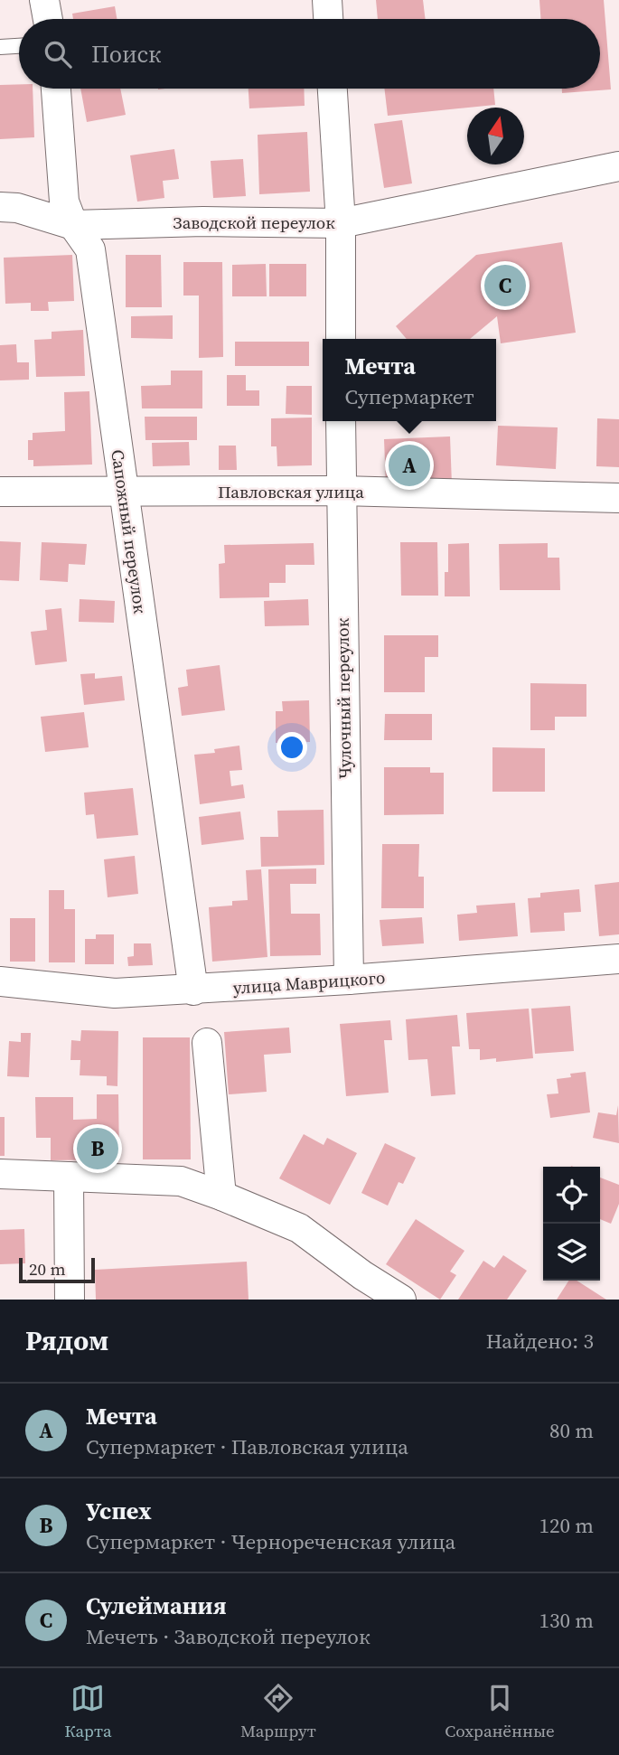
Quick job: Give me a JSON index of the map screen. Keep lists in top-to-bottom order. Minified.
{"streets":{"street":["Заводской переулок","Павловская улица","Сапожный переулок","Чулочный переулок","улица Маврицкого"]},"crossings":[["Заводской переулок","Сапожный переулок"],["Павловская улица","Сапожный переулок"],["Павловская улица","Чулочный переулок"],["Сапожный переулок","улица Маврицкого"],["Чулочный переулок","улица Маврицкого"]],"scale_bar":"20 m","north":"top","page":{"search":"Поиск","pins":["C","A","B"],"popup":["Мечта","Супермаркет"],"scale":"20 m","heading":["Рядом","Найдено: 3"],"list":[{"mark":"A","name":"Мечта","note":"Супермаркет · Павловская улица","value":"80 m"},{"mark":"B","name":"Успех","note":"Супермаркет · Чернореченская улица","value":"120 m"},{"mark":"C","name":"Сулеймания","note":"Мечеть · Заводской переулок","value":"130 m"}],"nav":["Карта","Маршрут","Сохранённые"]}}
